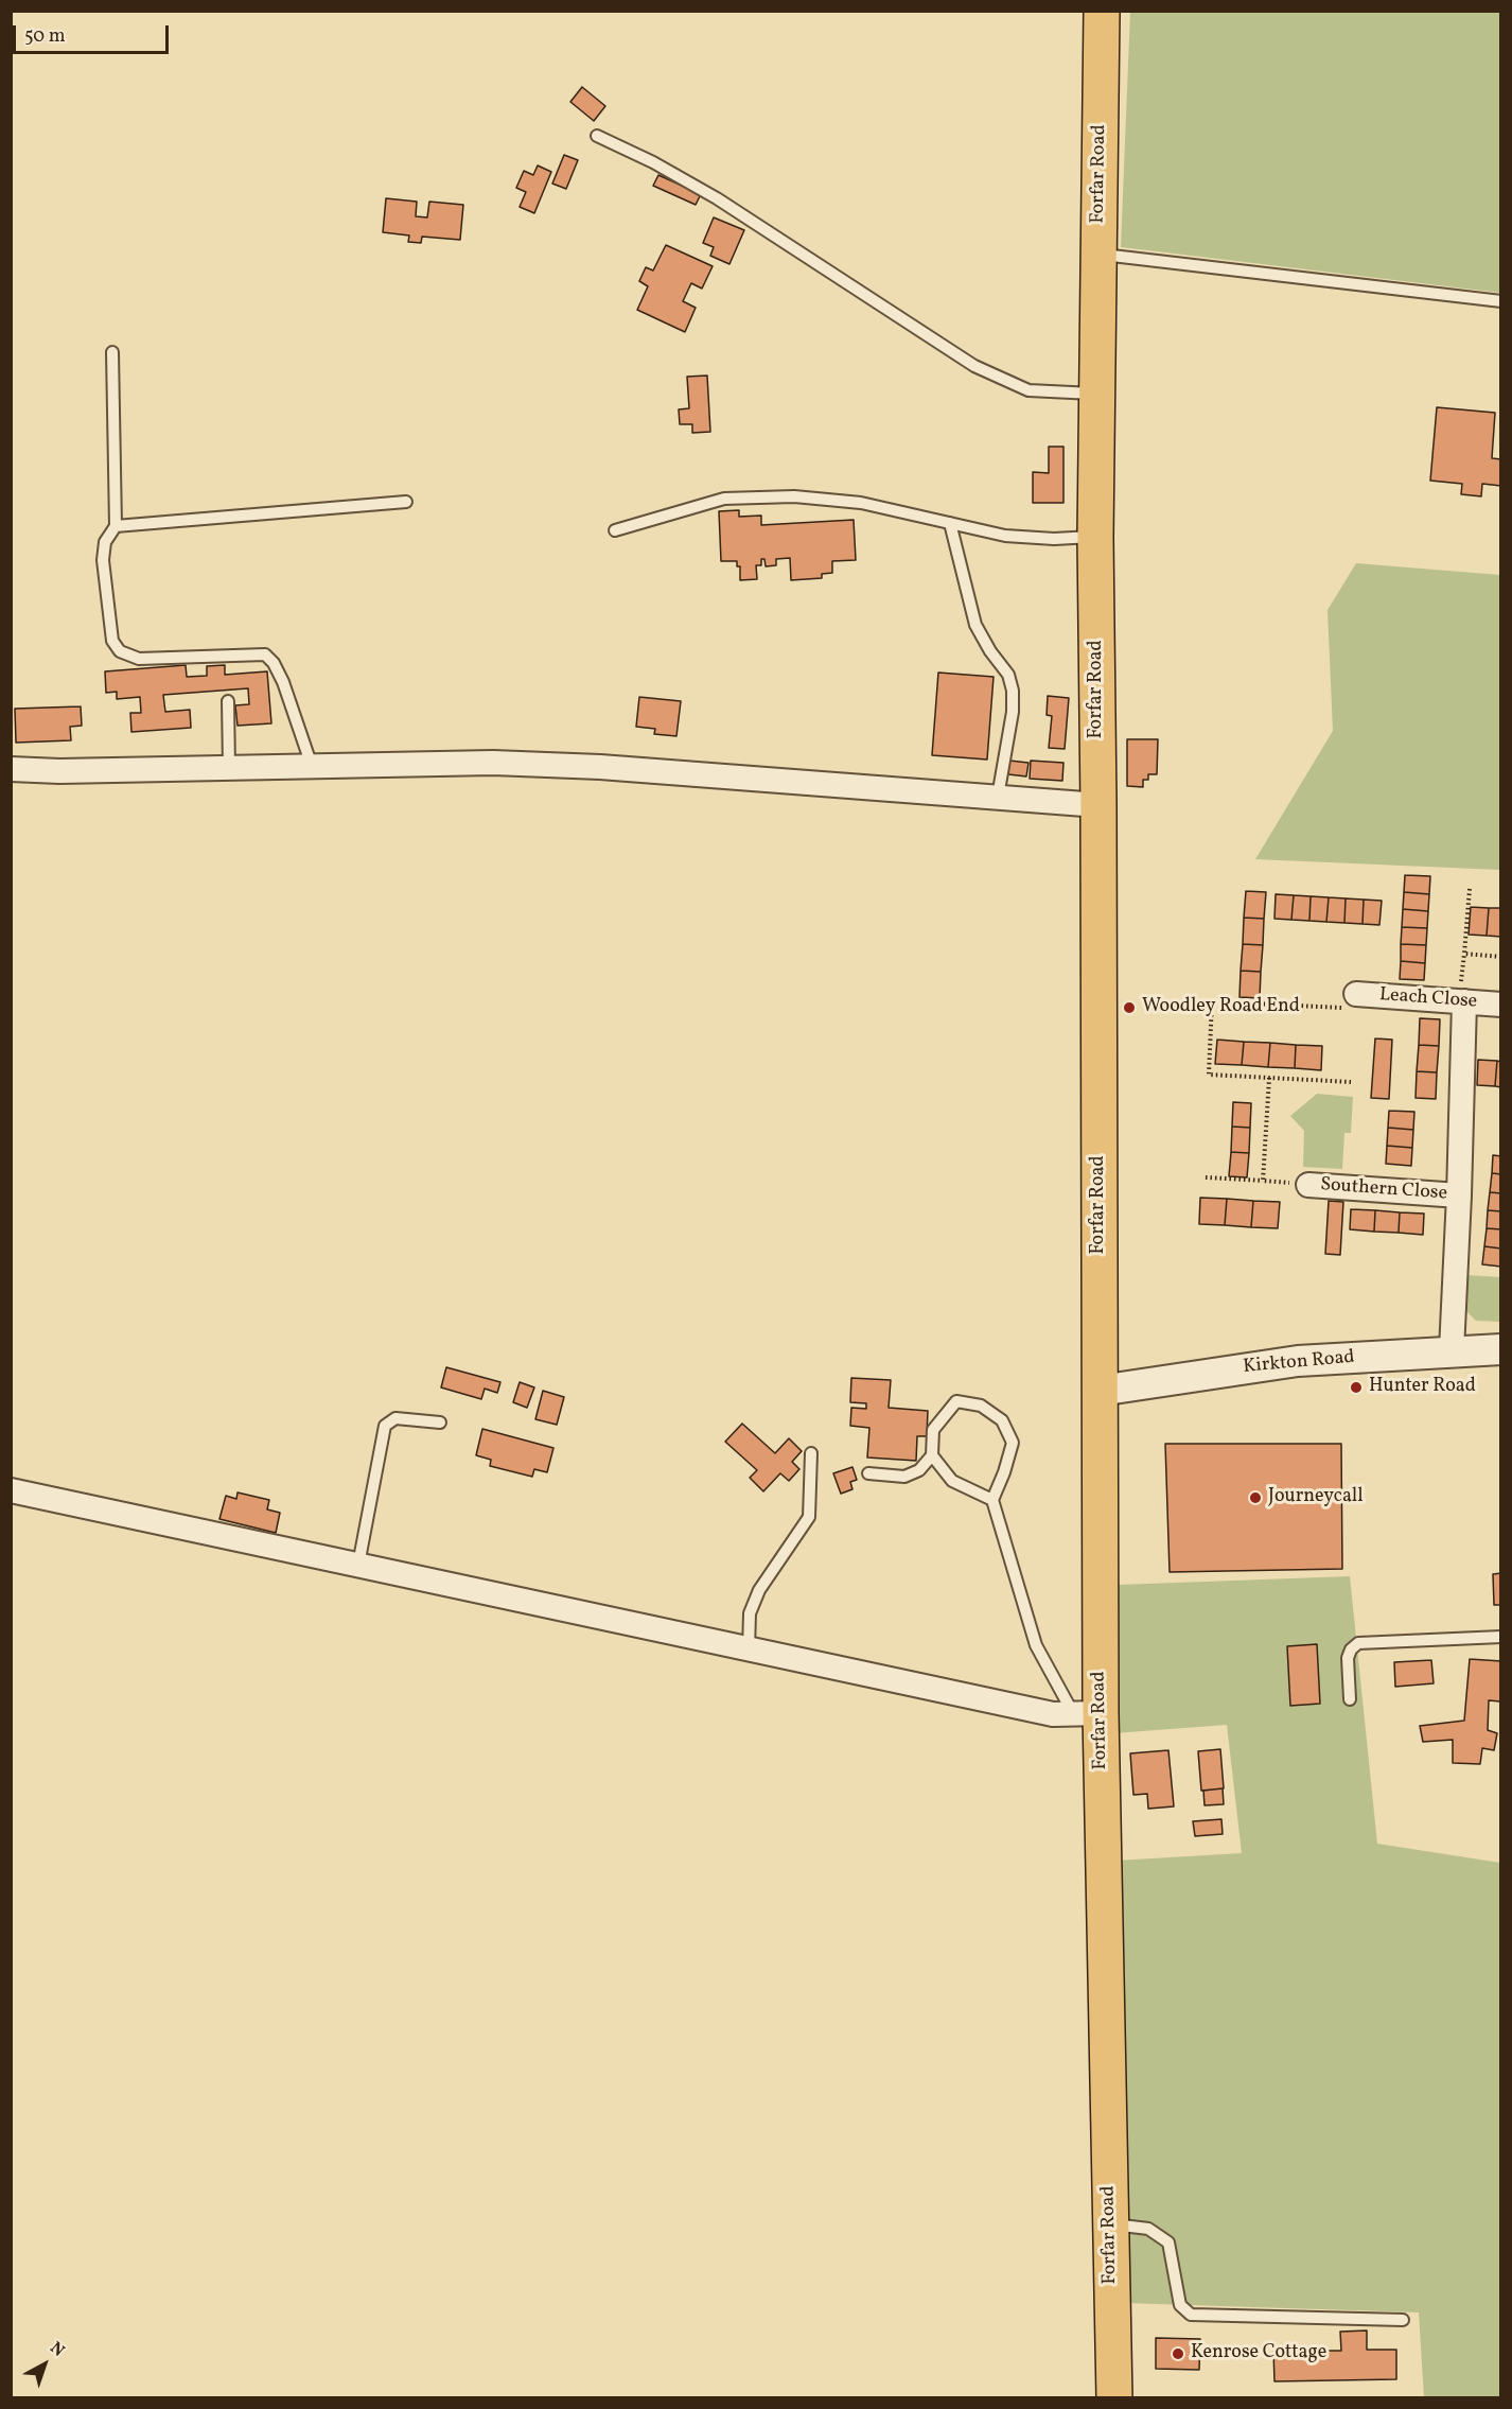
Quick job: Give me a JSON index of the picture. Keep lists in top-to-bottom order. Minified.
{"streets":{"main road":["Forfar Road"],"street":["Leach Close","Southern Close","Kirkton Road"]},"crossings":[["Forfar Road","Kirkton Road"]],"places":["Woodley Road End","Hunter Road","Journeycall","Kenrose Cottage"],"scale_bar":"50 m","north":"top right"}
